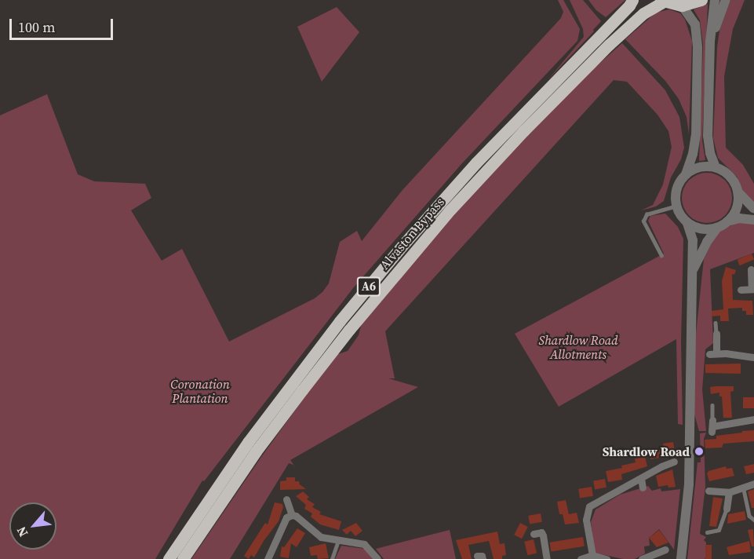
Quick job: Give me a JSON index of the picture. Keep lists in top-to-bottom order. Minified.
{"streets":{"highway":["Alvaston Bypass","A6"]},"parks":["Shardlow Road Allotments","Coronation Plantation"],"places":["Shardlow Road"],"scale_bar":"100 m","north":"bottom left"}
